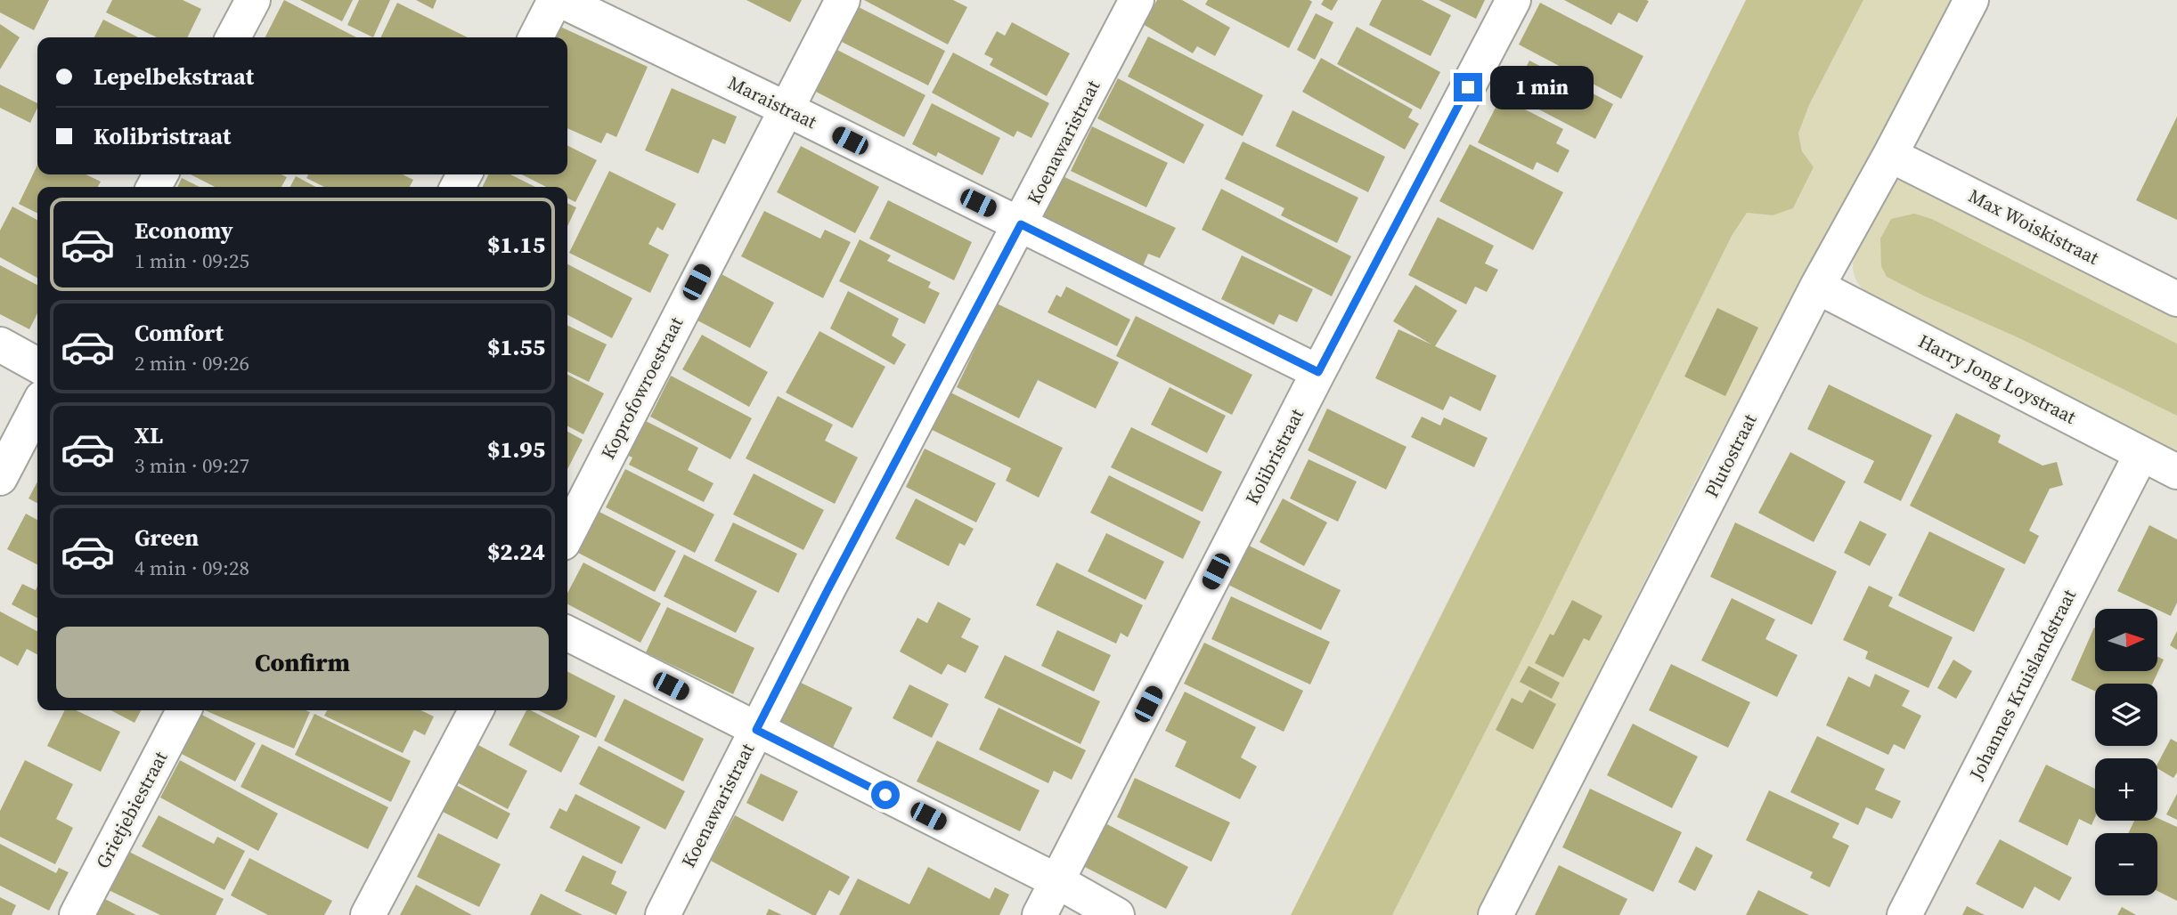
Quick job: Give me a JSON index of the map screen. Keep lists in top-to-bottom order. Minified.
{"streets":{"street":["Maraistraat","Koenawaristraat","Max Woiskistraat","Harry Jong Loystraat","Koprofowroestraat","Plutostraat","Kolibristraat","Johannes Kruislandstraat","Grietjebiestraat"]},"crossings":[["Maraistraat","Koenawaristraat"],["Maraistraat","Koprofowroestraat"],["Maraistraat","Kolibristraat"],["Max Woiskistraat","Plutostraat"],["Harry Jong Loystraat","Plutostraat"],["Harry Jong Loystraat","Johannes Kruislandstraat"]],"north":"right","page":{"banner":["Lepelbekstraat","Kolibristraat"],"bubble":"1 min","list":[{"name":"Economy","note":"1 min · 09:25","value":"$1.15"},{"name":"Comfort","note":"2 min · 09:26","value":"$1.55"},{"name":"XL","note":"3 min · 09:27","value":"$1.95"},{"name":"Green","note":"4 min · 09:28","value":"$2.24"}],"map_buttons":["+","−"],"buttons":"Confirm"}}
